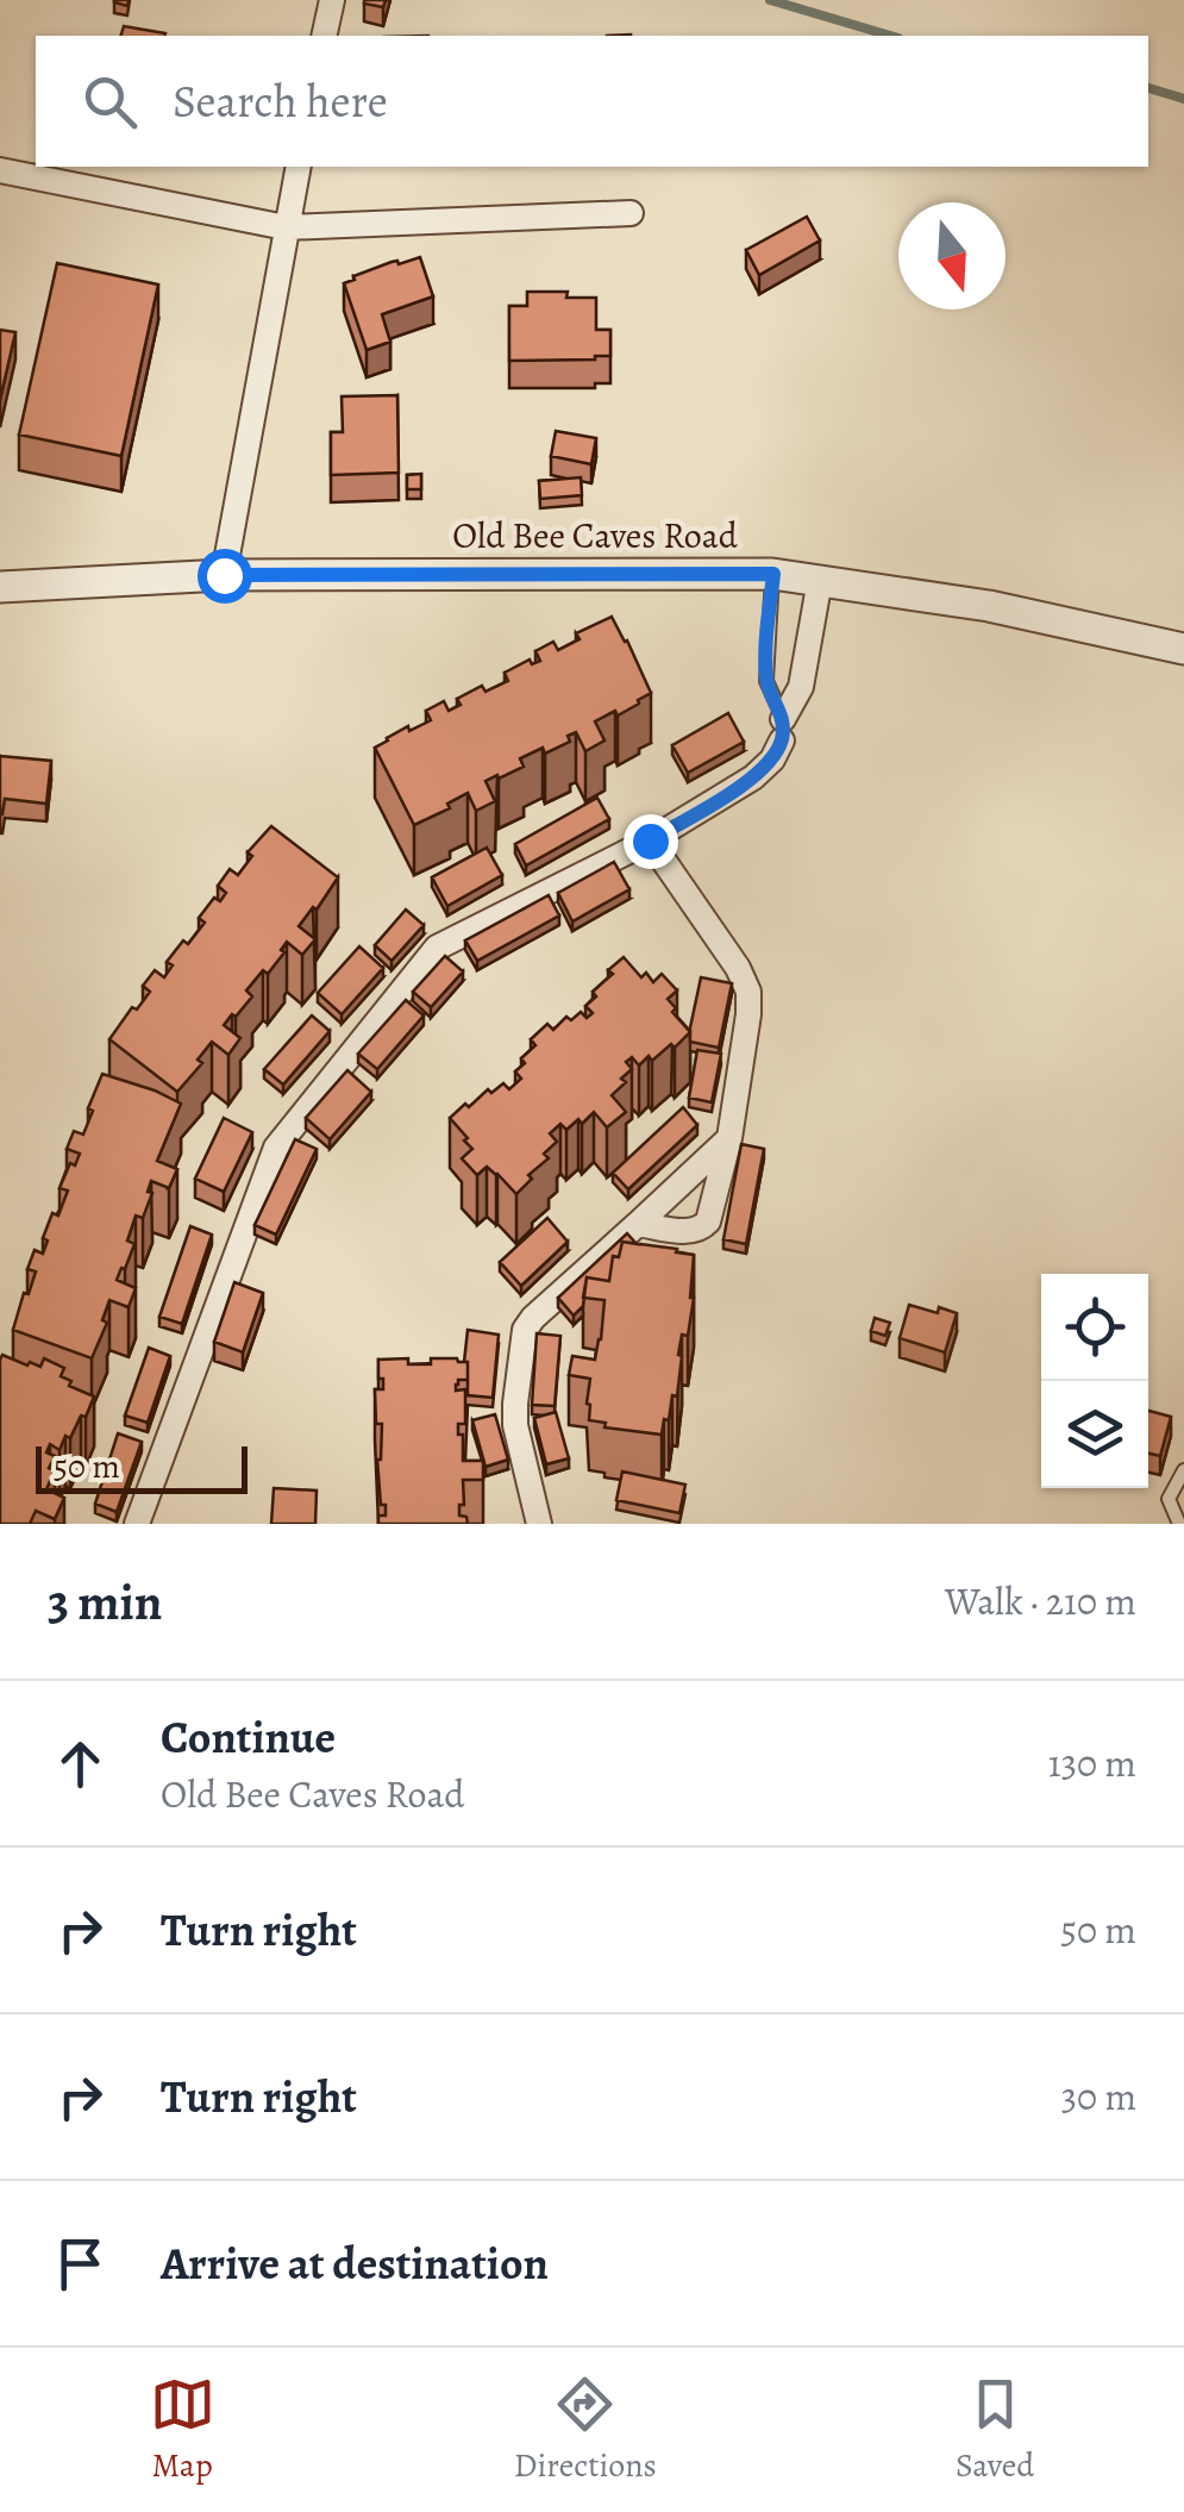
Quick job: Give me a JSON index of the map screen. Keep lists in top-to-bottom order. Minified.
{"streets":{"street":["Old Bee Caves Road"]},"scale_bar":"50 m","north":"bottom","page":{"search":"Search here","scale":"50 m","heading":["3 min","Walk · 210 m"],"list":[["Continue","Old Bee Caves Road","130 m"],["Turn right","50 m"],["Turn right","30 m"],"Arrive at destination"],"nav":["Map","Directions","Saved"]}}
